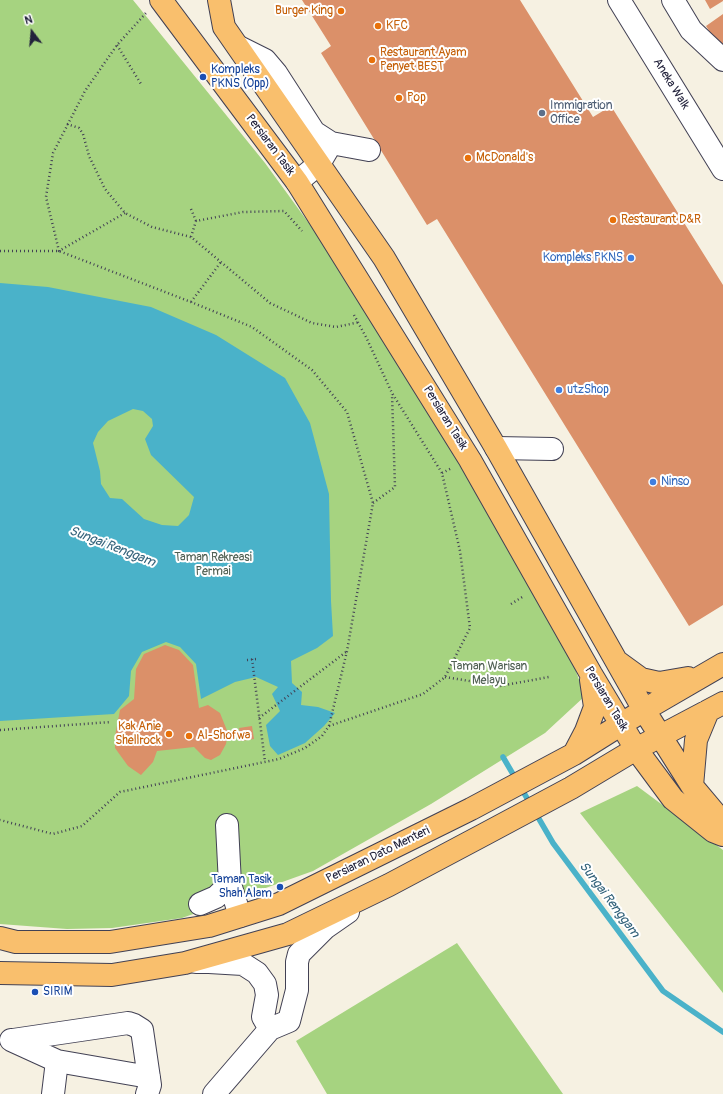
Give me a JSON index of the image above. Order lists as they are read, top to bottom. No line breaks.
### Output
{"streets":{"main road":["Persiaran Tasik","Persiaran Dato Menteri"],"street":["Aneka Walk"]},"crossings":[["Persiaran Tasik","Persiaran Dato Menteri"]],"water":["Sungai Renggam"],"parks":["Taman Rekreasi Permai","Taman Warisan Melayu"],"places":["Burger King","KFC","Restaurant Ayam Penyet BEST","Kompleks PKNS (Opp)","Pop","Immigration Office","McDonald's","Restaurant D&R","Kompleks PKNS","utzShop","Ninso","Kak Anie Shellrock","Al-Shofwa","Taman Tasik Shah Alam","SIRIM"],"north":"top"}
